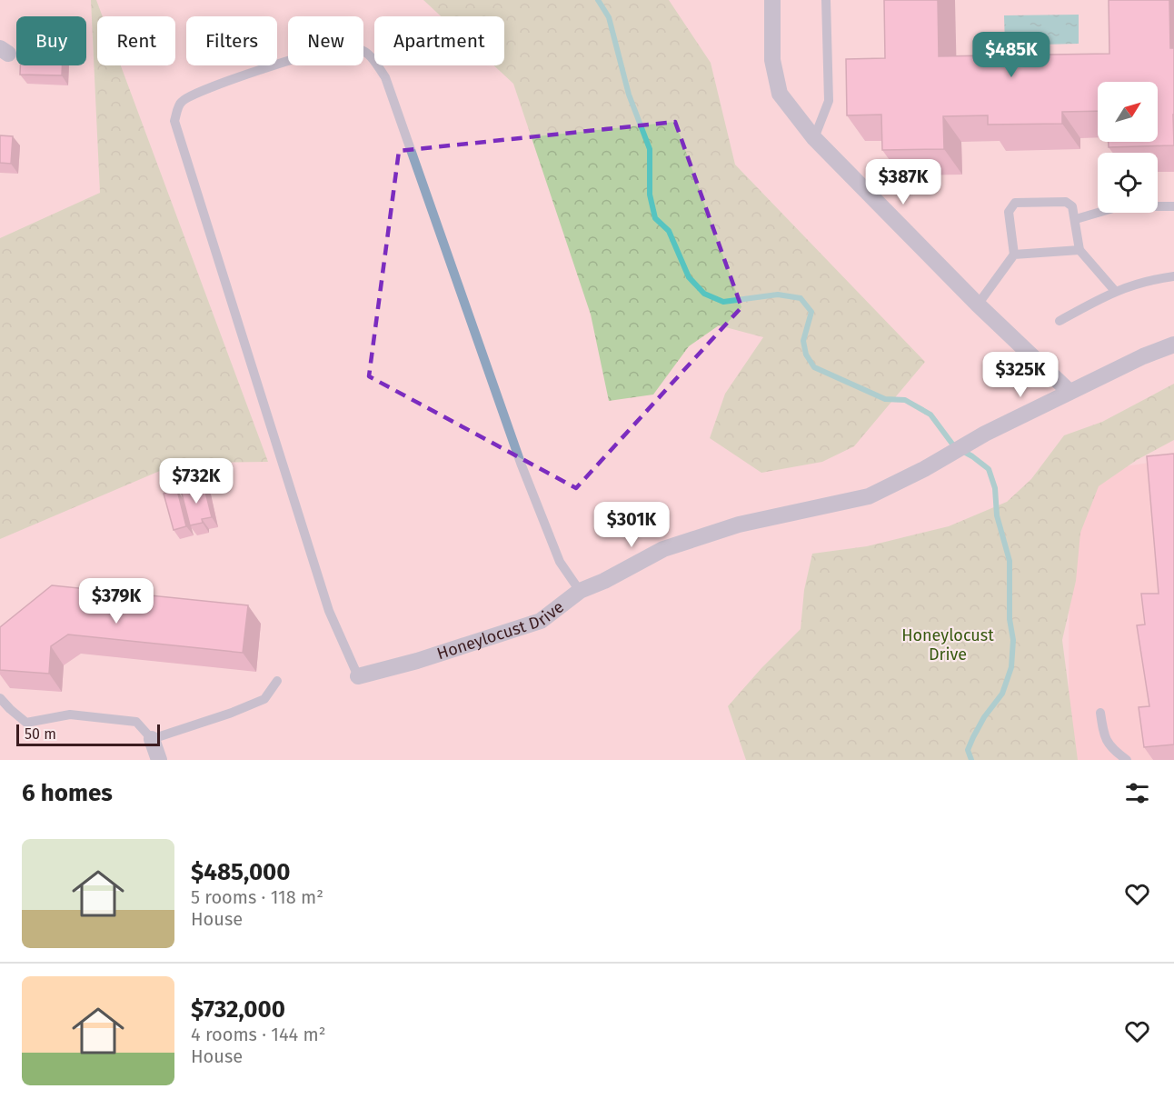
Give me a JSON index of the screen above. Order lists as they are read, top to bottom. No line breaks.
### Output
{"streets":{"street":["Honeylocust Drive"]},"parks":["Honeylocust Drive"],"scale_bar":"50 m","north":"top right","page":{"chip":["Buy","Rent","Filters","New","Apartment"],"price":["$485K","$387K","$325K","$732K","$301K","$379K"],"scale":"50 m","heading":"6 homes","list":[{"name":"$485,000","note":"5 rooms · 118 m² · House"},{"name":"$732,000","note":"4 rooms · 144 m² · House"}]}}
